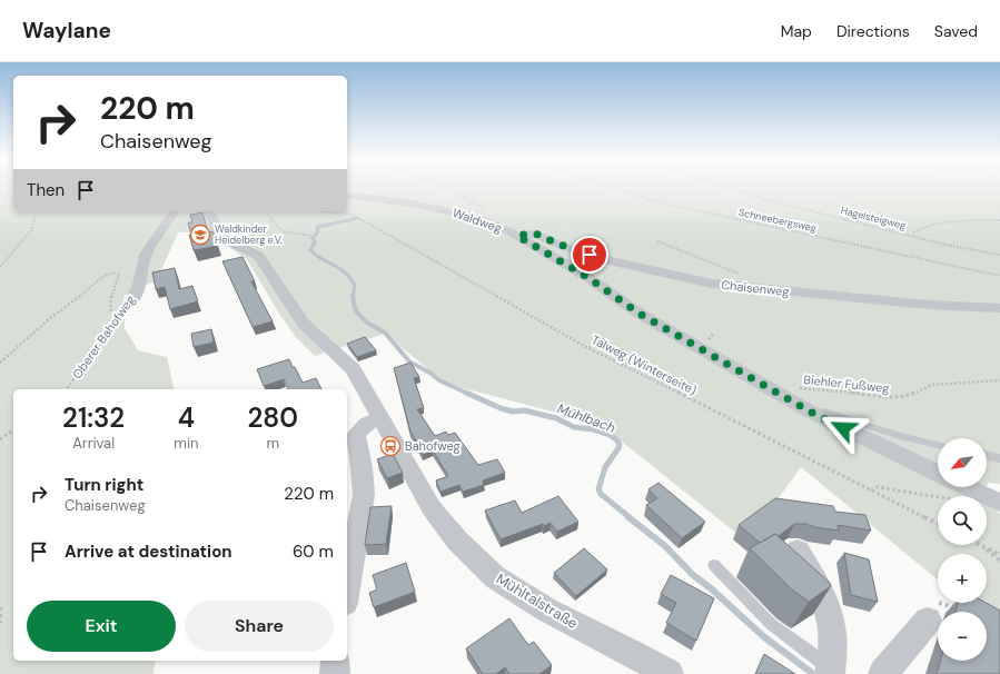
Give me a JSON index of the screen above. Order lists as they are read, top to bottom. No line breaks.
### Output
{"streets":{"street":["Waldweg","Chaisenweg","Oberer Bahofweg","Mühltalstraße"],"path":["Hagelsteigweg","Schneebergsweg","Talweg (Winterseite)","Biehler Fußweg"]},"crossings":[["Waldweg","Chaisenweg"]],"water":["Mühlbach"],"places":{"school or university":["Waldkinder Heidelberg e.V."],"bus stop":["Bahofweg"]},"north":"bottom left","page":{"header":"Waylane","nav":["Map","Directions","Saved"],"turn":["220 m","Chaisenweg"],"then":"Then","eta":["21:32","Arrival","4","min","280","m"],"map_buttons":["+","−"],"list":[{"name":"Turn right","note":"Chaisenweg","value":"220 m"},{"name":"Arrive at destination","value":"60 m"}],"buttons":["Exit","Share"]}}
